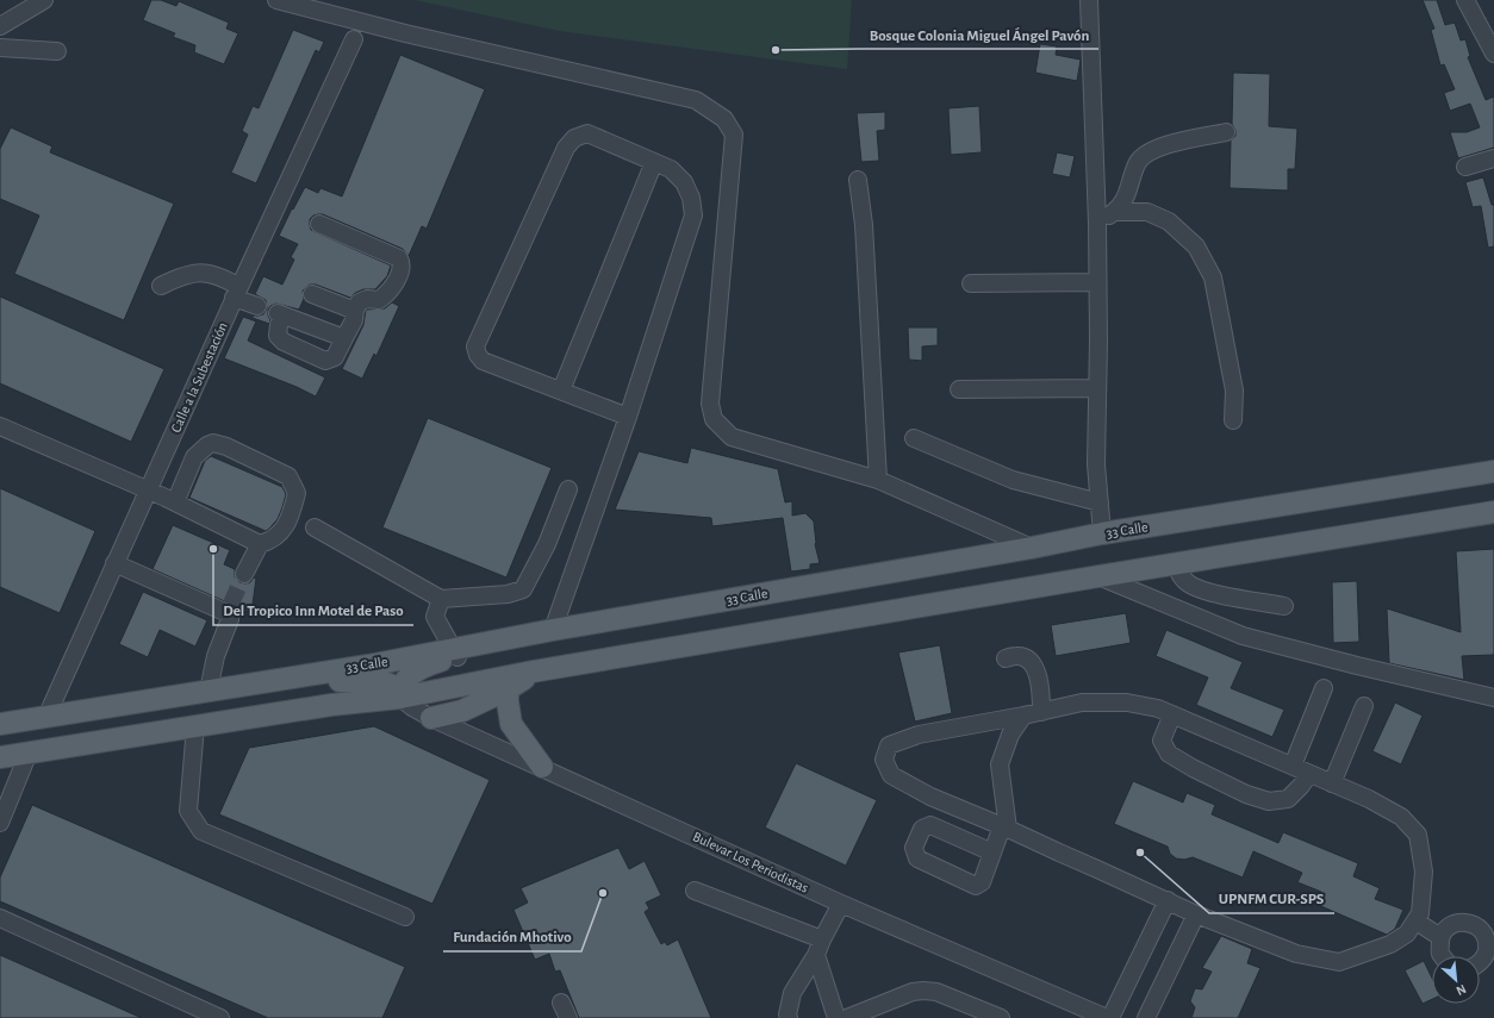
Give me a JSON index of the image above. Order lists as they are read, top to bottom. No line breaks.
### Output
{"streets":{"main road":["33 Calle"],"street":["Calle a la Subestación","Bulevar Los Periodistas"]},"crossings":[["Calle a la Subestación","33 Calle"]],"places":["Bosque Colonia Miguel Ángel Pavón","Del Tropico Inn Motel de Paso","UPNFM CUR-SPS","Fundación Mhotivo"],"north":"bottom right"}
